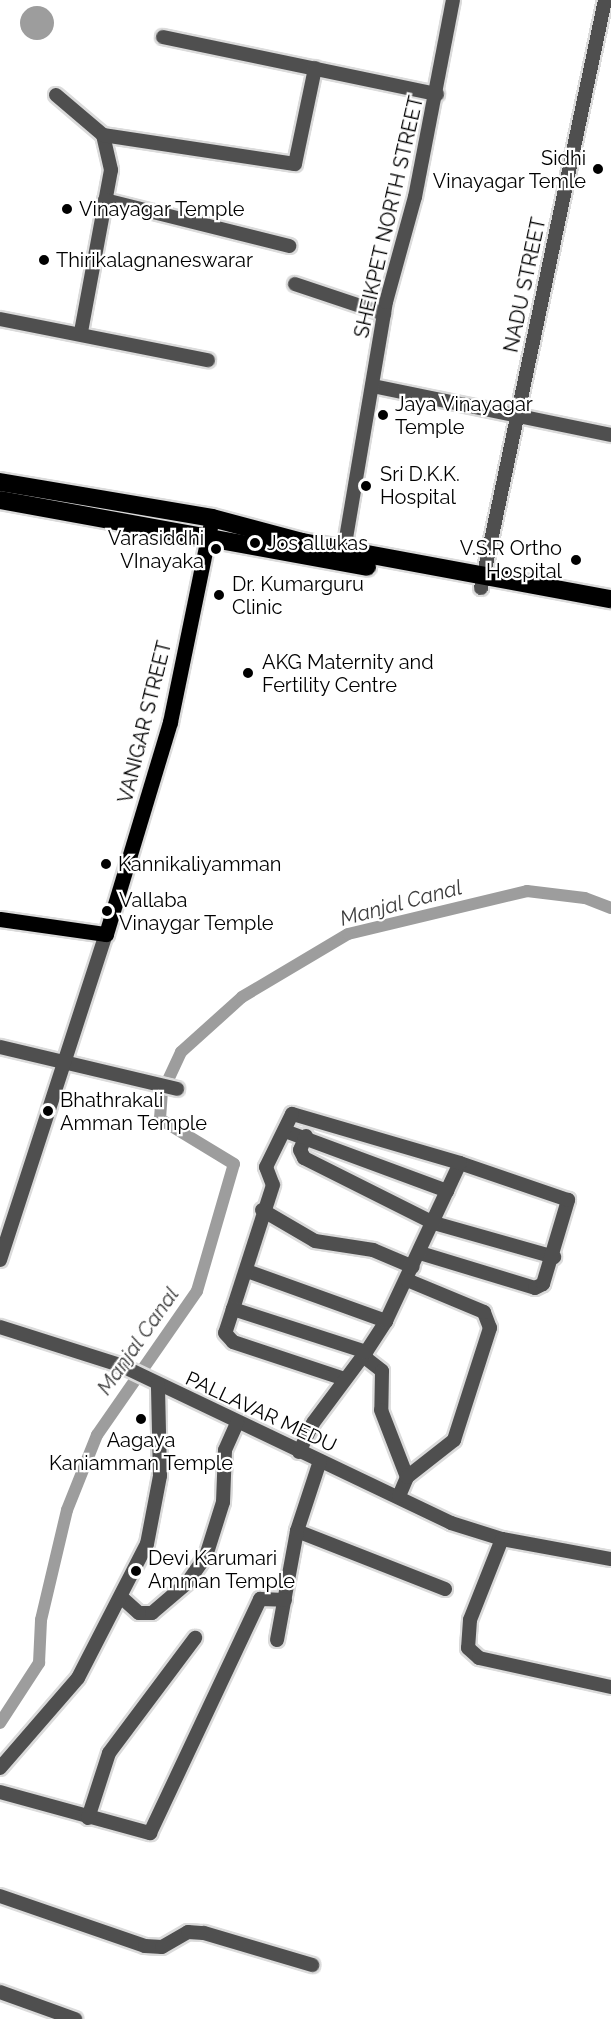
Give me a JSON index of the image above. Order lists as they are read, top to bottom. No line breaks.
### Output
{"streets":{"main road":["VANIGAR STREET"],"street":["SHEIKPET NORTH STREET","NADU STREET","PALLAVAR MEDU"]},"water":["Manjal Canal"],"places":["Sidhi Vinayagar Temle","Vinayagar Temple","Thirikalagnaneswarar","Jaya Vinayagar Temple","Sri D.K.K. Hospital","Jos allukas","Varasiddhi VInayaka","V.S.R Ortho Hospital","Dr. Kumarguru Clinic","AKG Maternity and Fertility Centre","Kannikaliyamman","Vallaba Vinaygar Temple","Bhathrakali Amman Temple","Aagaya Kaniamman Temple","Devi Karumari Amman Temple"]}
